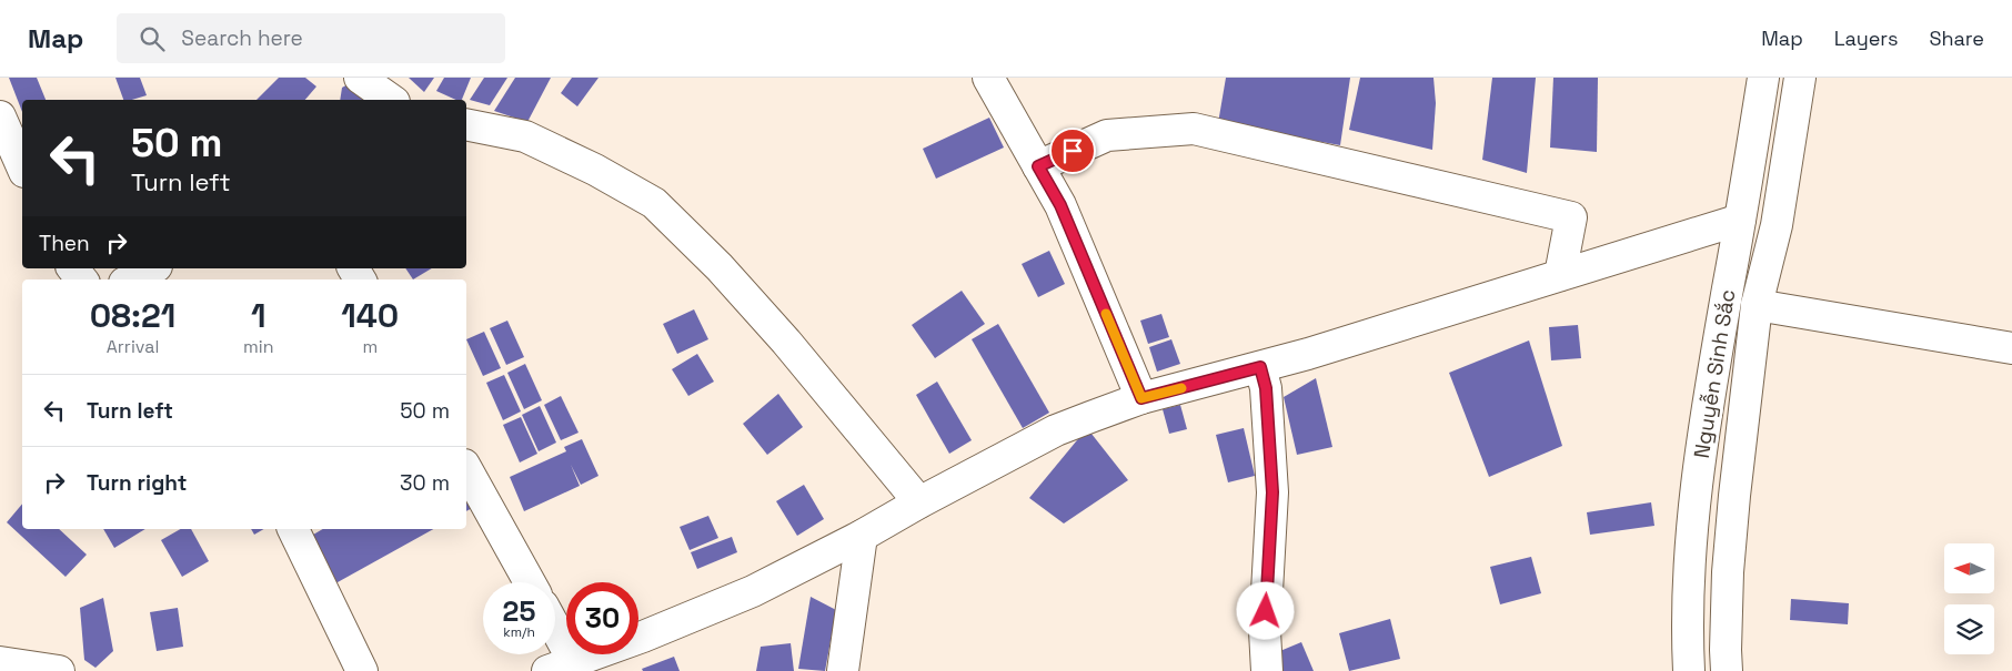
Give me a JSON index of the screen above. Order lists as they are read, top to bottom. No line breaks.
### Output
{"streets":{"main road":["Nguyễn Sinh Sắc"]},"north":"left","page":{"header":"Map","search":"Search here","nav":["Map","Layers","Share"],"turn":["50 m","Turn left"],"then":"Then","eta":["08:21","Arrival","1","min","140","m"],"list":[{"name":"Turn left","value":"50 m"},{"name":"Turn right","value":"30 m"}],"speed":"25 km/h","limit":"30"}}
